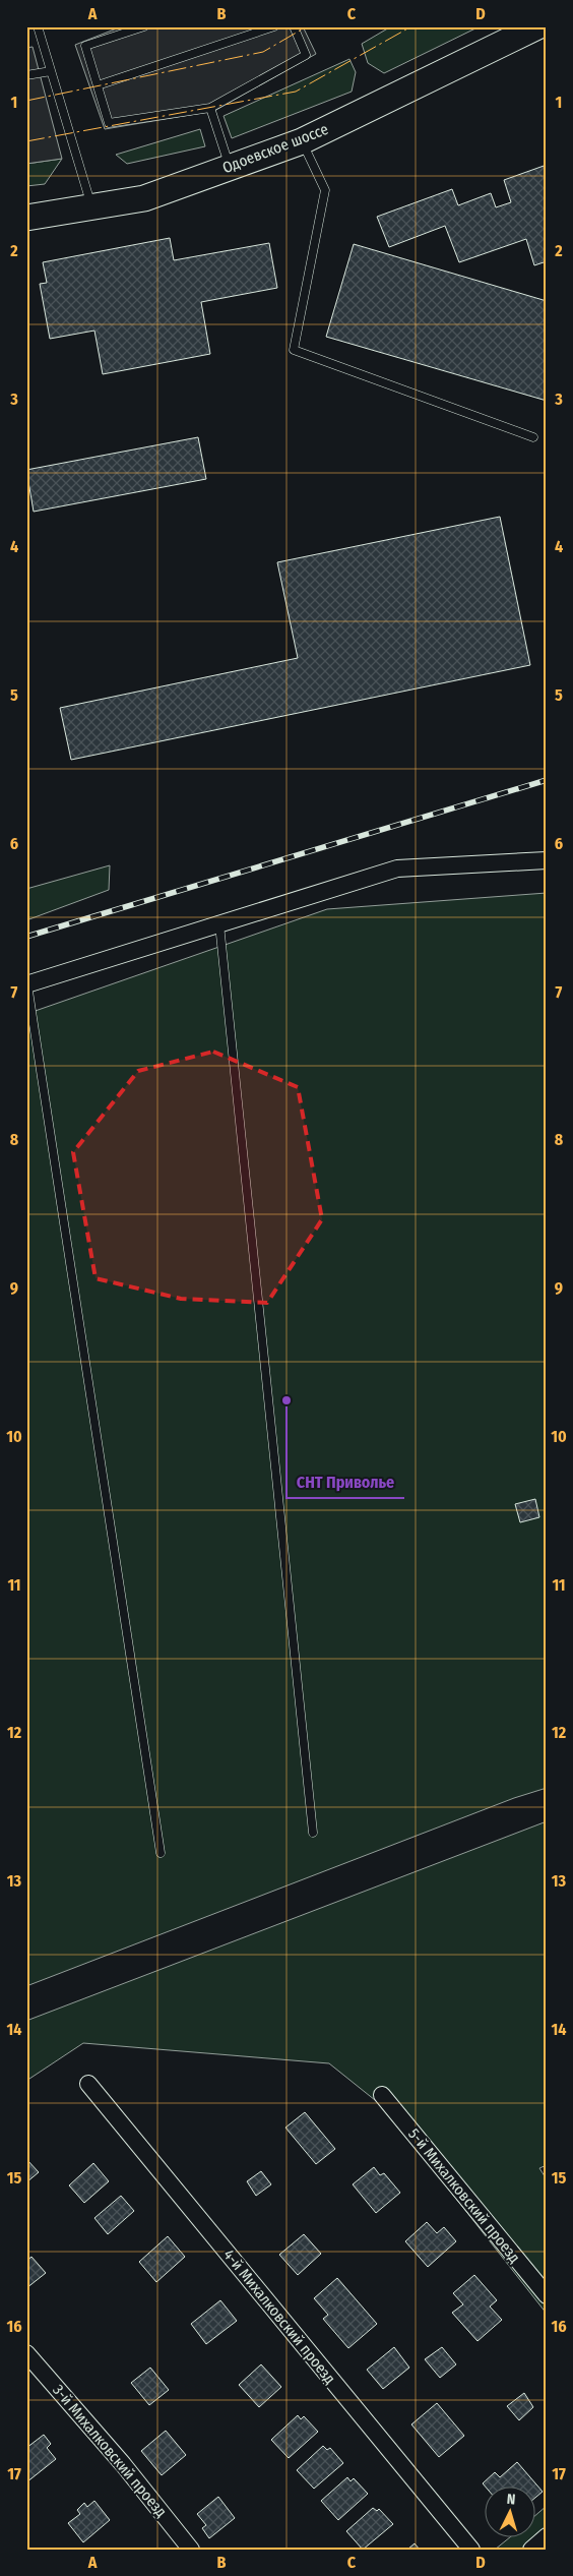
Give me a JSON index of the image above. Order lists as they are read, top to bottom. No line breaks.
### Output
{"streets":{"main road":["Одоевское шоссе"],"street":["5-й Михалковский проезд","4-й Михалковский проезд","3-й Михалковский проезд"]},"places":["СНТ Приволье"],"north":"top","grid":{"columns":["A","B","C","D"],"rows":["1","2","3","4","5","6","7","8","9","10","11","12","13","14","15","16","17"]}}
